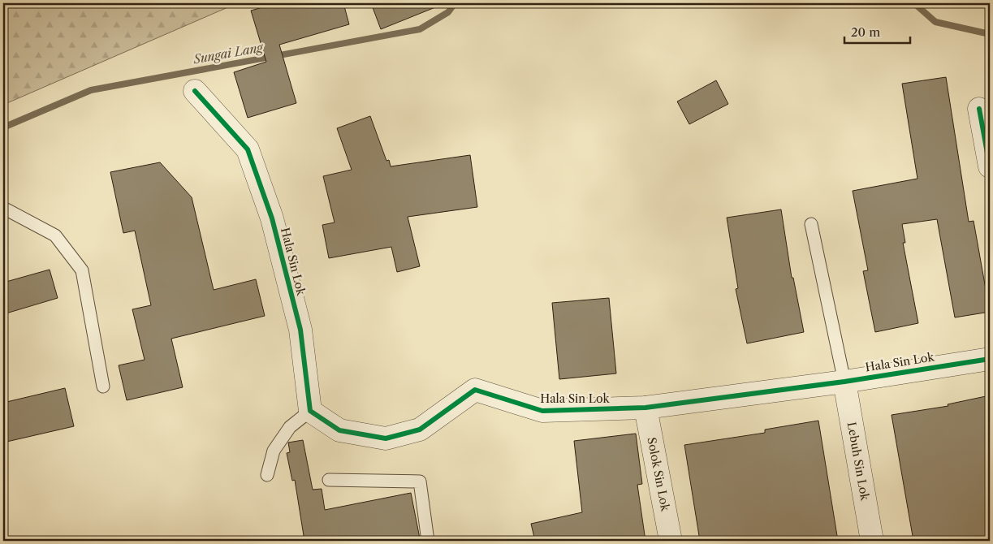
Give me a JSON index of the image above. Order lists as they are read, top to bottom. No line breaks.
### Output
{"streets":{"street":["Hala Sin Lok","Lebuh Sin Lok","Solok Sin Lok"]},"crossings":[["Hala Sin Lok","Lebuh Sin Lok"],["Hala Sin Lok","Solok Sin Lok"]],"water":["Sungai Lang"],"scale_bar":"20 m"}
